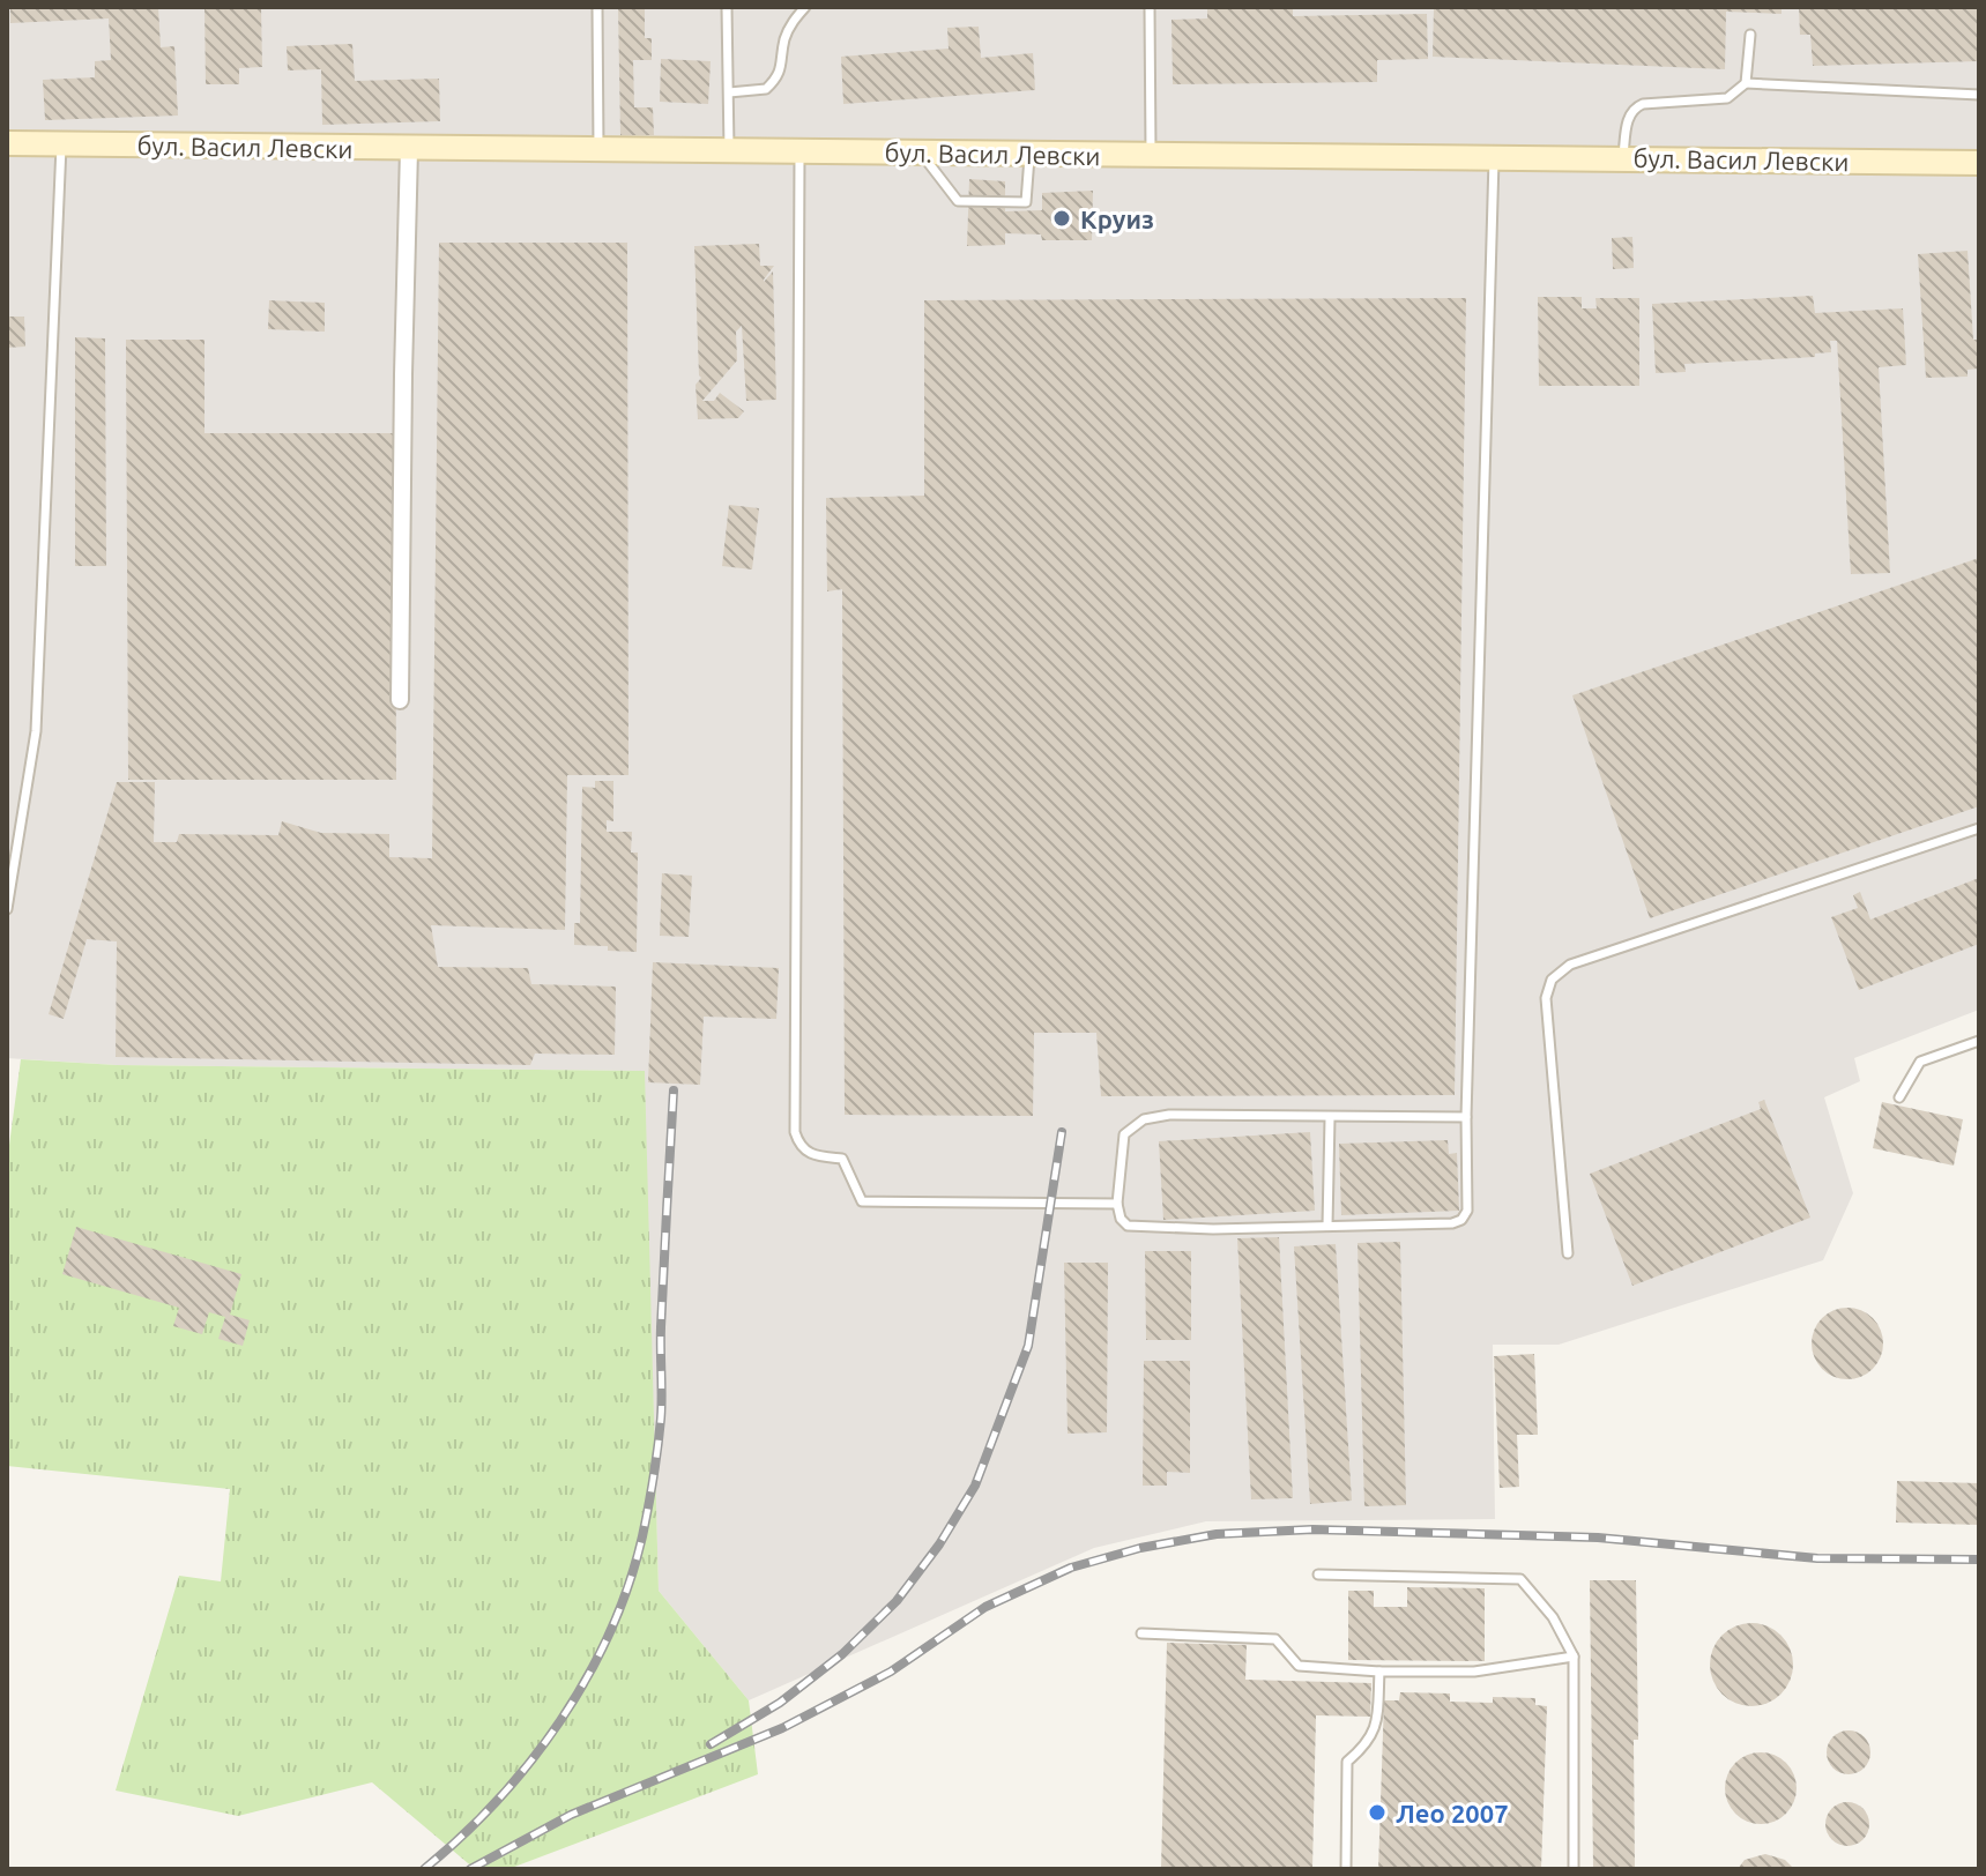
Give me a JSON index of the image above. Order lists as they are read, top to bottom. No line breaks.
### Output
{"streets":{"street":["бул. Васил Левски"]},"places":["Круиз","Лео 2007"]}
